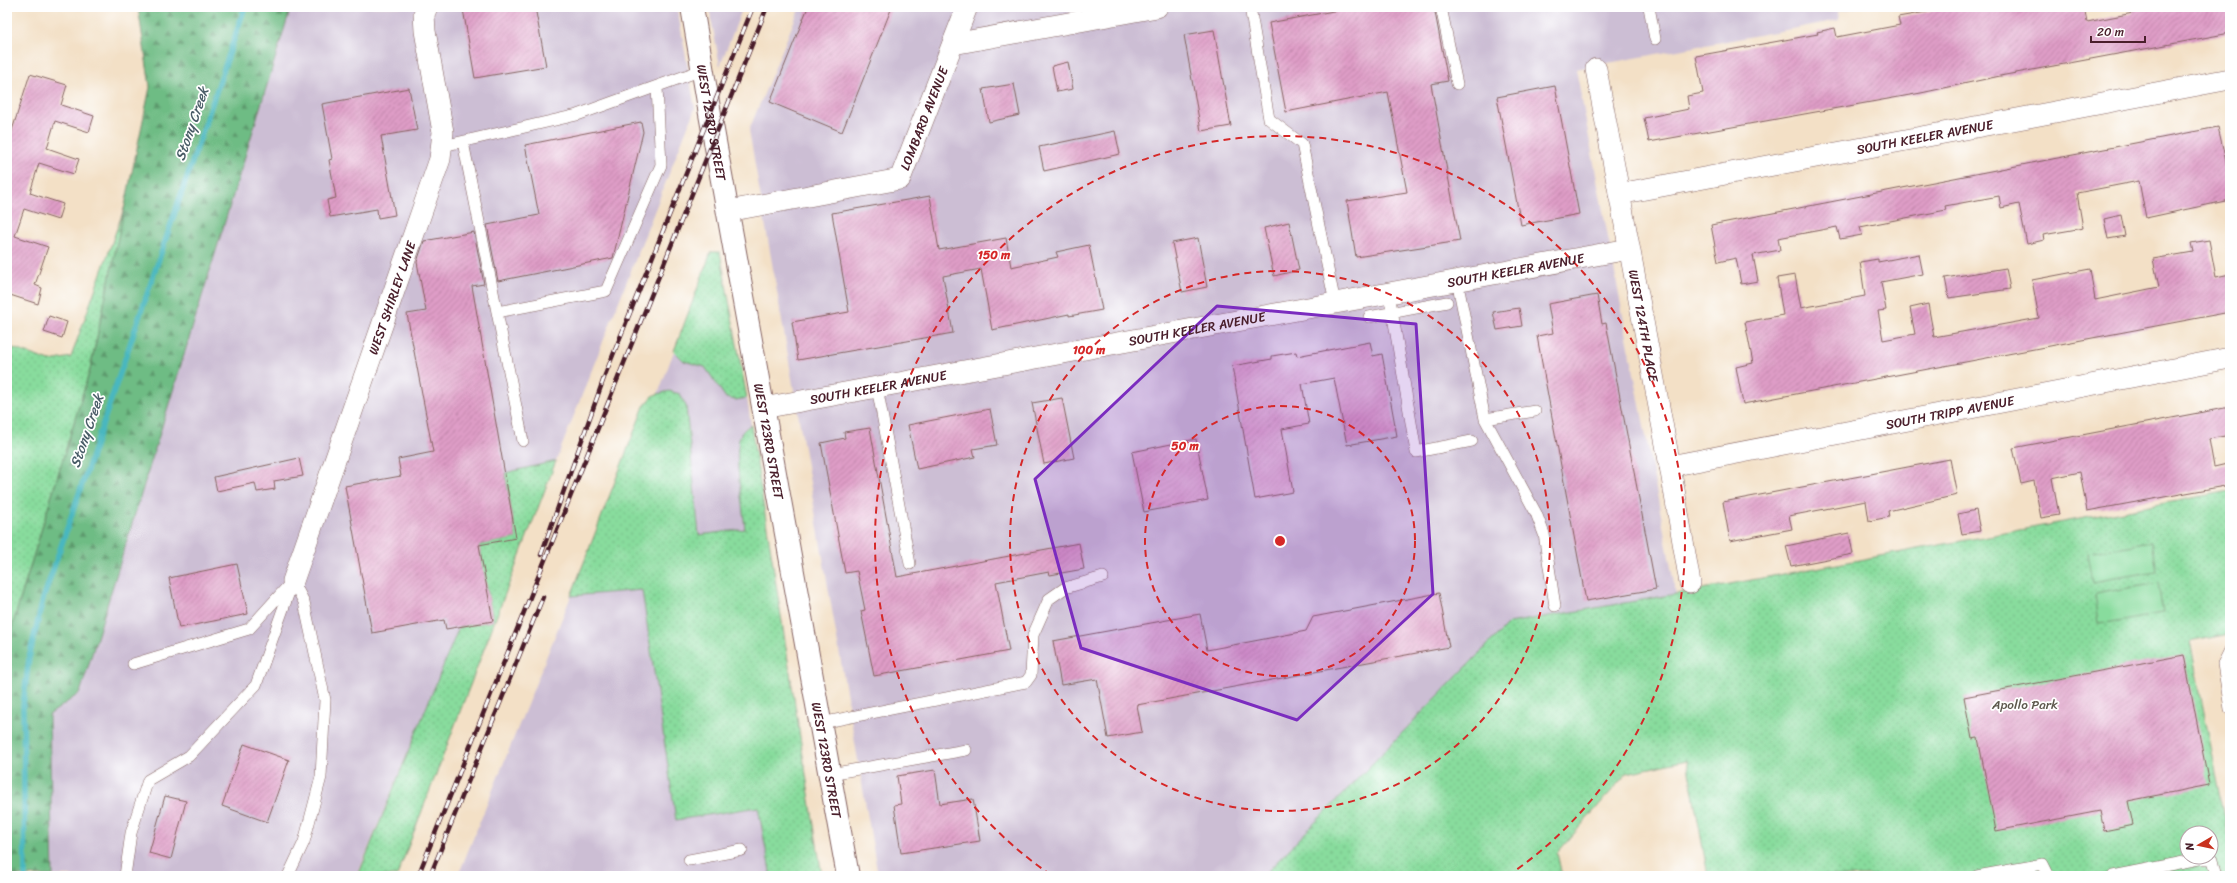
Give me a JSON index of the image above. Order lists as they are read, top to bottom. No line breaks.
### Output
{"streets":{"street":["LOMBARD AVENUE","WEST 123RD STREET","SOUTH KEELER AVENUE","WEST SHIRLEY LANE","WEST 124TH PLACE","SOUTH TRIPP AVENUE"]},"crossings":[["LOMBARD AVENUE","WEST 123RD STREET"],["WEST 123RD STREET","SOUTH KEELER AVENUE"],["SOUTH KEELER AVENUE","WEST 124TH PLACE"],["WEST 124TH PLACE","SOUTH TRIPP AVENUE"]],"water":["Stony Creek"],"parks":["Apollo Park"],"scale_bar":"20 m","north":"left","rings":["150 m","100 m","50 m"]}
